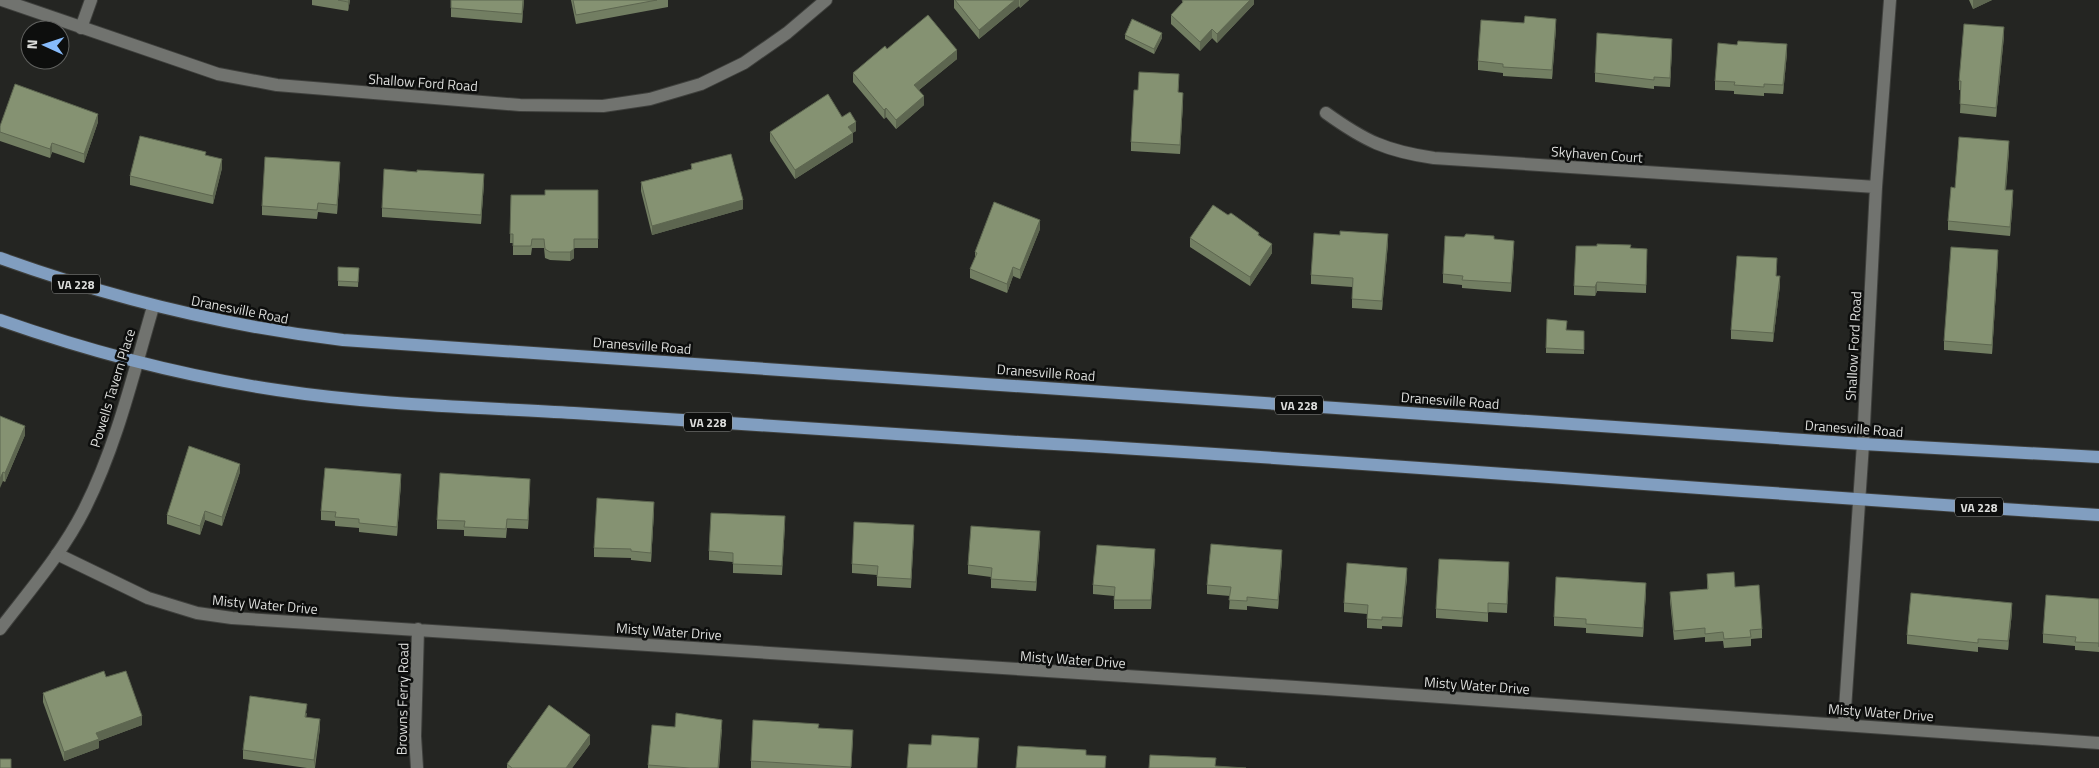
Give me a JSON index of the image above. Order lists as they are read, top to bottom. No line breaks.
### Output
{"streets":{"main road":["VA 228","Dranesville Road"],"street":["Shallow Ford Road","Skyhaven Court","Powells Tavern Place","Misty Water Drive","Browns Ferry Road"]},"crossings":[["Shallow Ford Road","Skyhaven Court"],["Shallow Ford Road","VA 228"],["Shallow Ford Road","Dranesville Road"],["Shallow Ford Road","Misty Water Drive"],["VA 228","Powells Tavern Place"],["Dranesville Road","Powells Tavern Place"],["Powells Tavern Place","Misty Water Drive"],["Misty Water Drive","Browns Ferry Road"]],"north":"left"}
